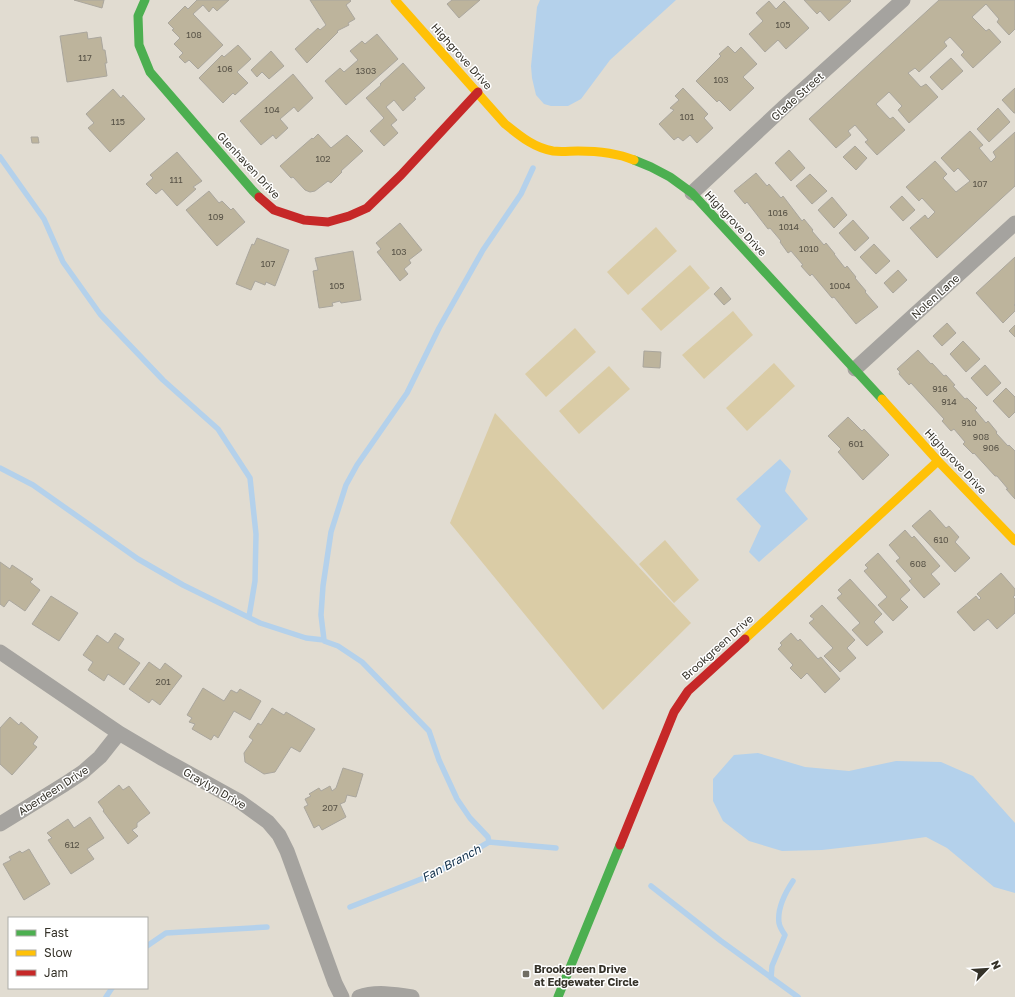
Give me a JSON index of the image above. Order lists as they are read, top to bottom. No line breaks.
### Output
{"streets":{"street":["Highgrove Drive","Glade Street","Glenhaven Drive","Nolen Lane","Brookgreen Drive","Graylyn Drive","Aberdeen Drive"]},"crossings":[["Highgrove Drive","Glade Street"],["Highgrove Drive","Glenhaven Drive"],["Highgrove Drive","Nolen Lane"],["Highgrove Drive","Brookgreen Drive"],["Graylyn Drive","Aberdeen Drive"]],"water":["Fan Branch"],"places":{"transit":["Brookgreen Drive at Edgewater Circle"]},"house_numbers":["105","108","117","106","1303","103","104","101","115","102","111","107","1016","109","1014","1010","103","107","105","1004","916","914","910","908","601","906","610","608","201","207","612"],"legend":["Fast","Slow","Jam"],"north":"top right"}
